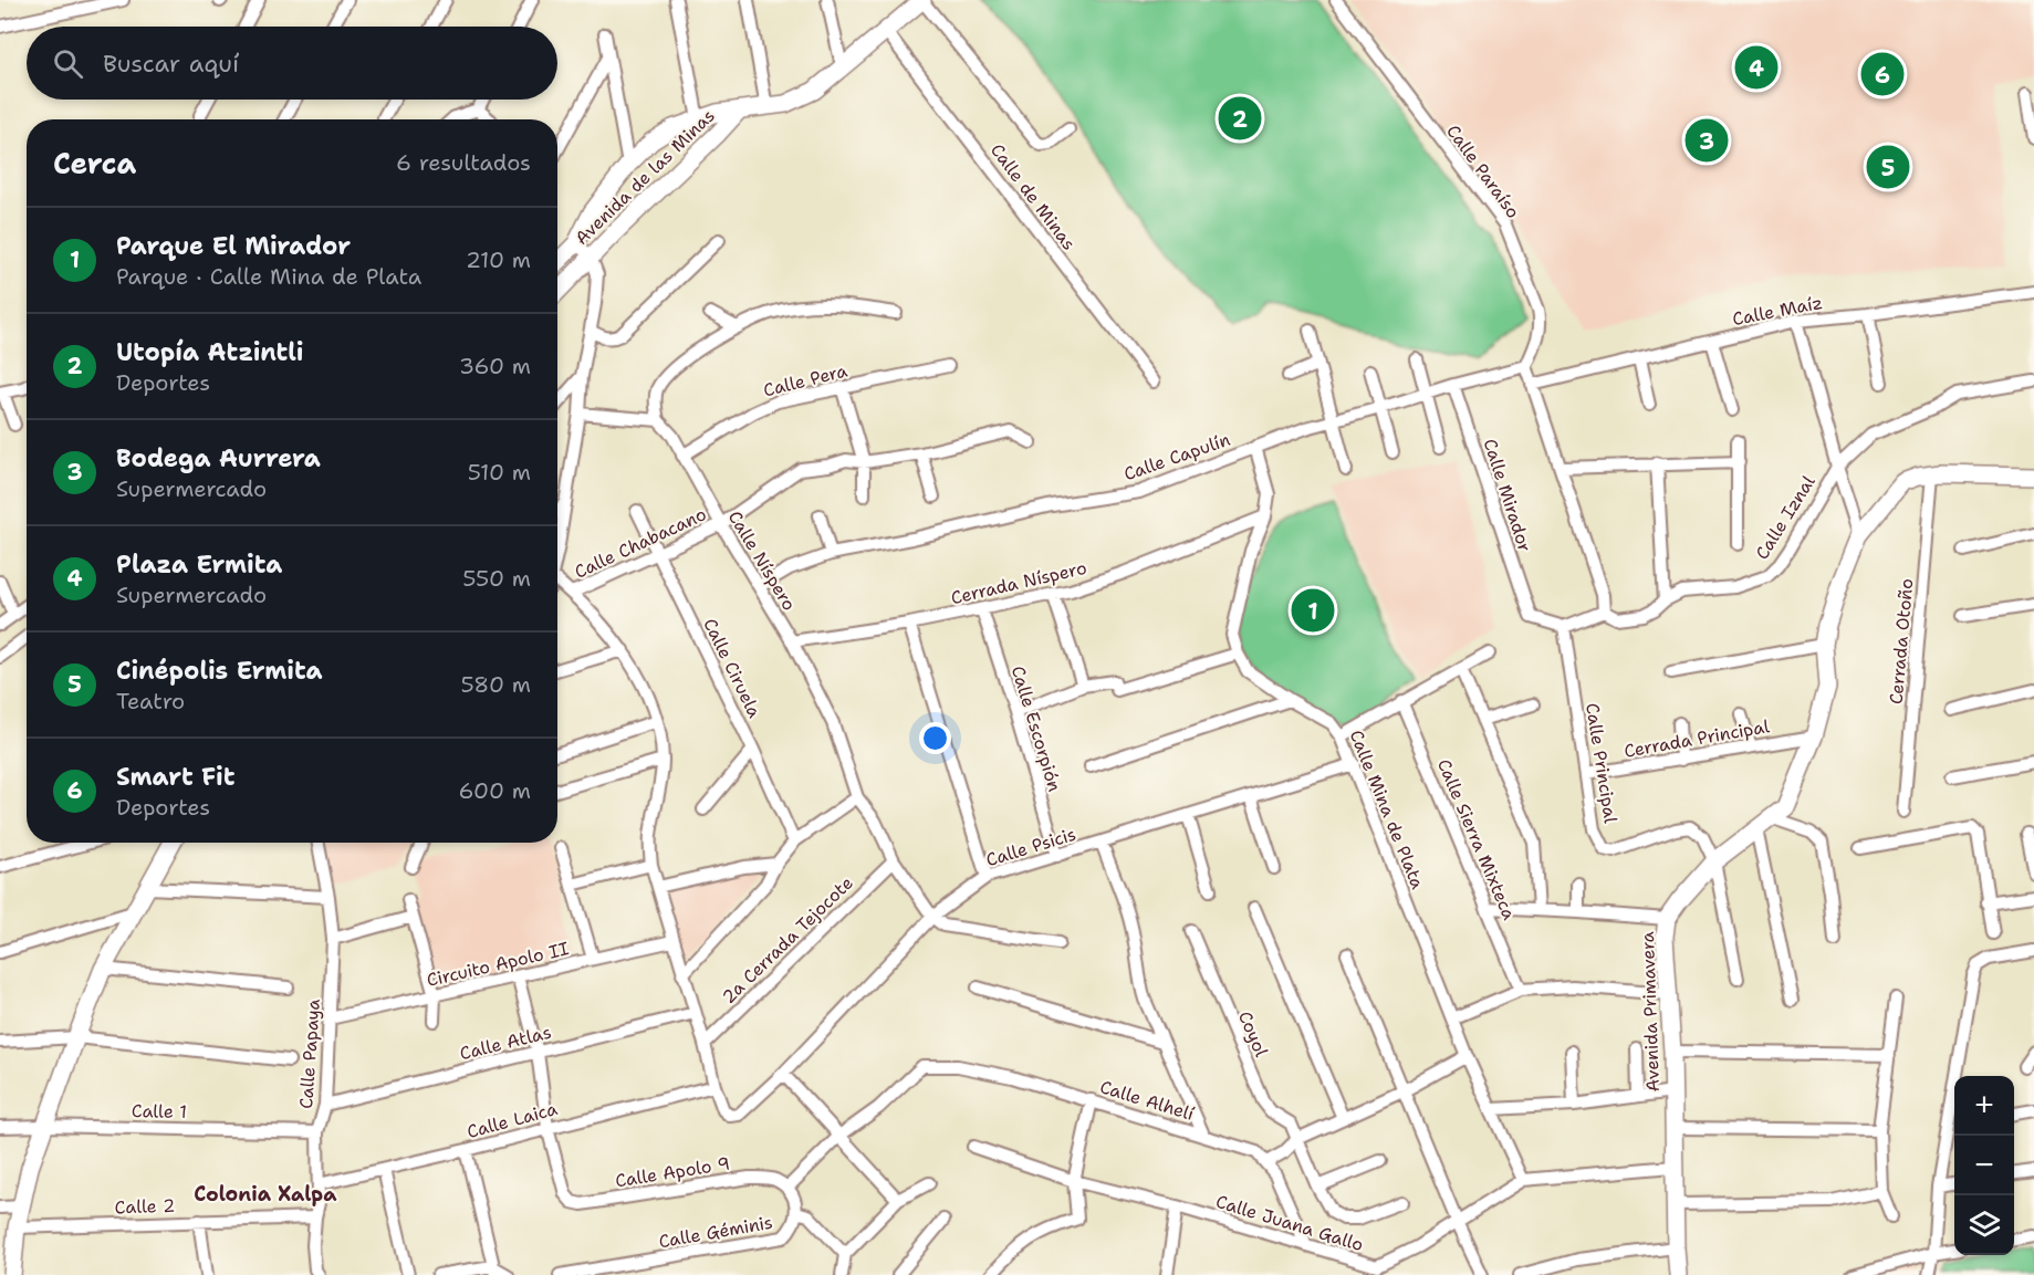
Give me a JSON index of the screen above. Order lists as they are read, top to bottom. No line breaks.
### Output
{"streets":{"street":["Calle Paraíso","Avenida de las Minas","Calle de Minas","Calle Maíz","Calle Pera","Calle Capulín","Calle Mirador","Calle Iznal","Calle Chabacano","Calle Níspero","Cerrada Níspero","Cerrada Otoño","Calle Ciruela","Calle Escorpión","Cerrada Principal","Calle Principal","Calle Mina de Plata","Calle Sierra Mixteca","Calle Psicis","2a Cerrada Tejocote","Circuito Apolo II","Avenida Primavera","Coyol","Calle Atlas","Calle Papaya","Calle Alhelí","Calle 1","Calle Laica","Calle Apolo 9","Calle 2","Calle Juana Gallo","Calle Géminis"]},"crossings":[["Calle Paraíso","Calle Capulín"],["Avenida de las Minas","Calle de Minas"],["Calle Pera","Calle Níspero"],["Calle Capulín","Calle Mirador"],["Calle Capulín","Calle Níspero"],["Calle Mirador","Calle Iznal"],["Calle Mirador","Calle Principal"],["Calle Iznal","Calle Principal"],["Calle Chabacano","Calle Níspero"],["Calle Chabacano","Calle Ciruela"],["Calle Níspero","Cerrada Níspero"],["Calle Níspero","Calle Psicis"],["Calle Níspero","2a Cerrada Tejocote"],["Cerrada Níspero","Calle Escorpión"],["Cerrada Otoño","Avenida Primavera"],["Calle Escorpión","Calle Psicis"],["Cerrada Principal","Calle Principal"],["Cerrada Principal","Avenida Primavera"],["Calle Principal","Avenida Primavera"],["Calle Mina de Plata","Calle Psicis"],["Calle Mina de Plata","Calle Juana Gallo"],["Calle Psicis","Calle Laica"],["Circuito Apolo II","Calle Papaya"],["Avenida Primavera","Calle Juana Gallo"],["Calle Atlas","Calle Papaya"],["Calle Papaya","Calle 1"],["Calle Papaya","Calle Laica"],["Calle Papaya","Calle 2"],["Calle Laica","Calle Apolo 9"],["Calle Apolo 9","Calle Géminis"]],"districts":["Colonia Xalpa"],"page":{"search":"Buscar aquí","pins":["4","6","2","3","5","1"],"heading":["Cerca","6 resultados"],"list":[{"mark":"1","name":"Parque El Mirador","note":"Parque · Calle Mina de Plata","value":"210 m"},{"mark":"2","name":"Utopía Atzintli","note":"Deportes","value":"360 m"},{"mark":"3","name":"Bodega Aurrera","note":"Supermercado","value":"510 m"},{"mark":"4","name":"Plaza Ermita","note":"Supermercado","value":"550 m"},{"mark":"5","name":"Cinépolis Ermita","note":"Teatro","value":"580 m"},{"mark":"6","name":"Smart Fit","note":"Deportes","value":"600 m"}],"map_buttons":["+","−"]}}
